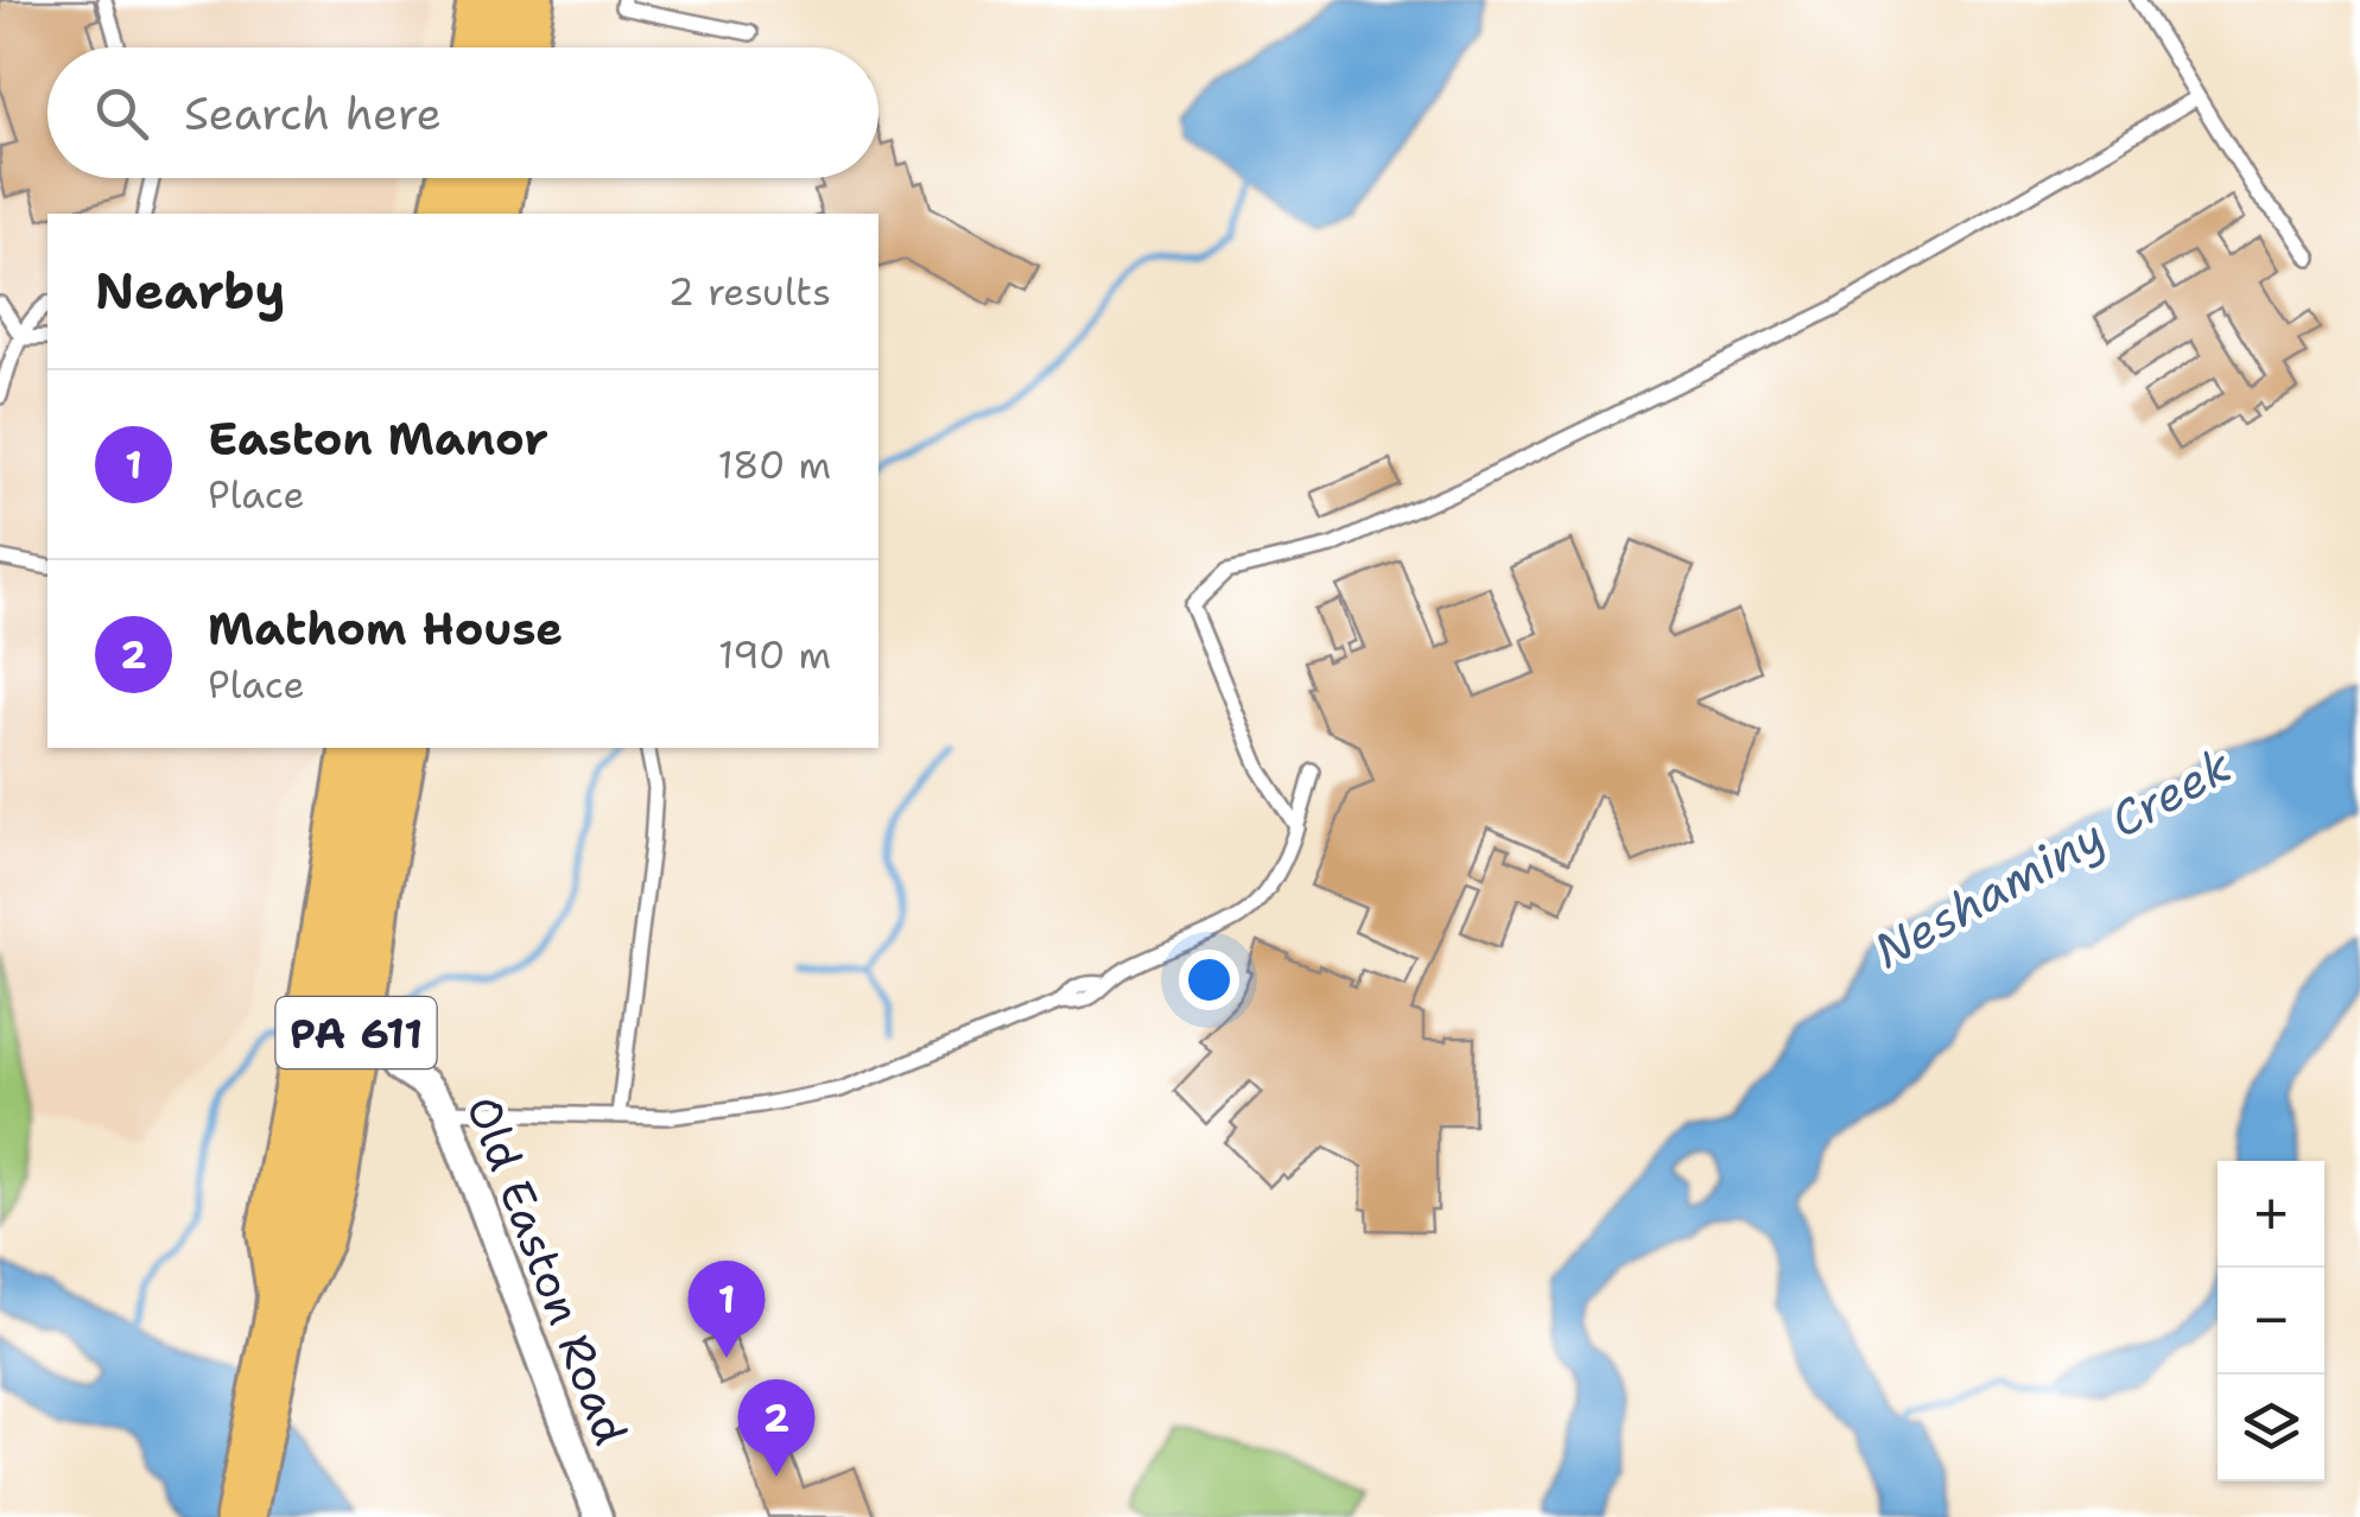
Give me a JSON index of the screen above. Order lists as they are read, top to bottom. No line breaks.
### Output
{"streets":{"highway":["PA 611"],"street":["Old Easton Road"]},"crossings":[["PA 611","Old Easton Road"]],"water":["Neshaminy Creek"],"page":{"search":"Search here","heading":["Nearby","2 results"],"list":[{"mark":"1","name":"Easton Manor","note":"Place","value":"180 m"},{"mark":"2","name":"Mathom House","note":"Place","value":"190 m"}],"map_buttons":["+","−"],"pins":["1","2"]}}
